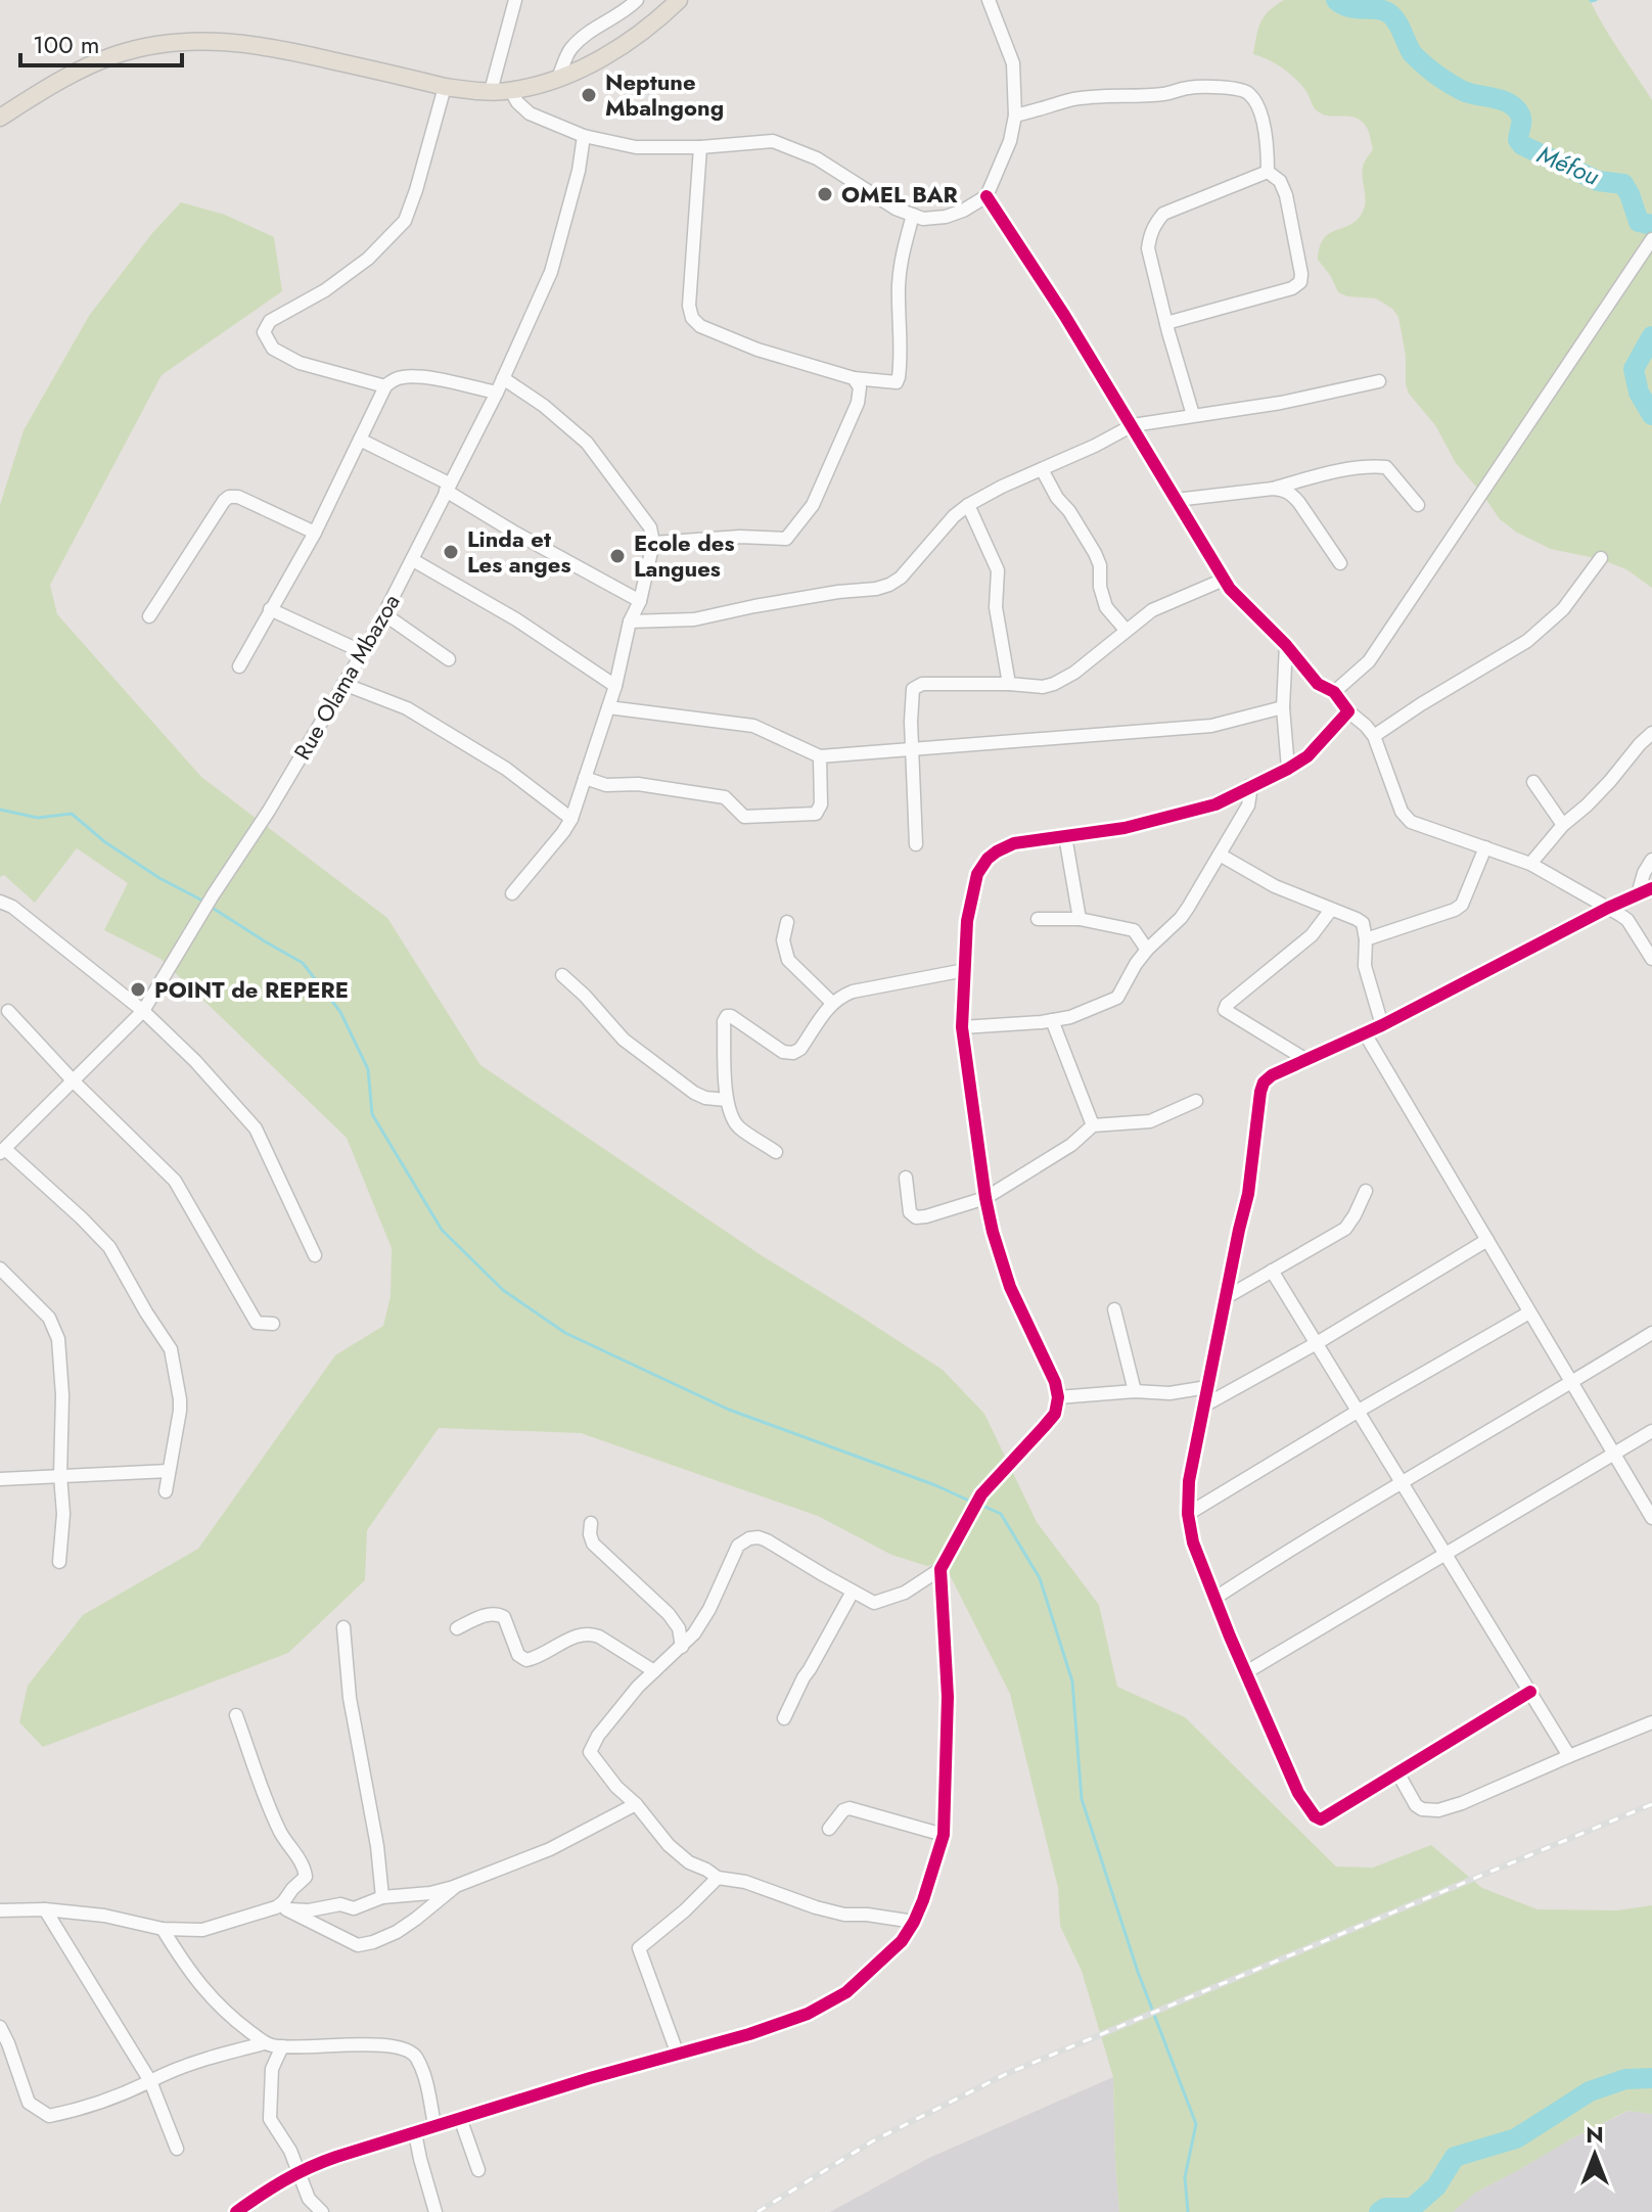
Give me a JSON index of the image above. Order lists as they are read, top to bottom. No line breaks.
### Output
{"streets":{"street":["Rue Olama Mbazoa"]},"water":["Méfou"],"places":["Neptune Mbalngong","OMEL BAR","Linda et Les anges","Ecole des Langues","POINT de REPERE"],"scale_bar":"100 m","north":"top"}
